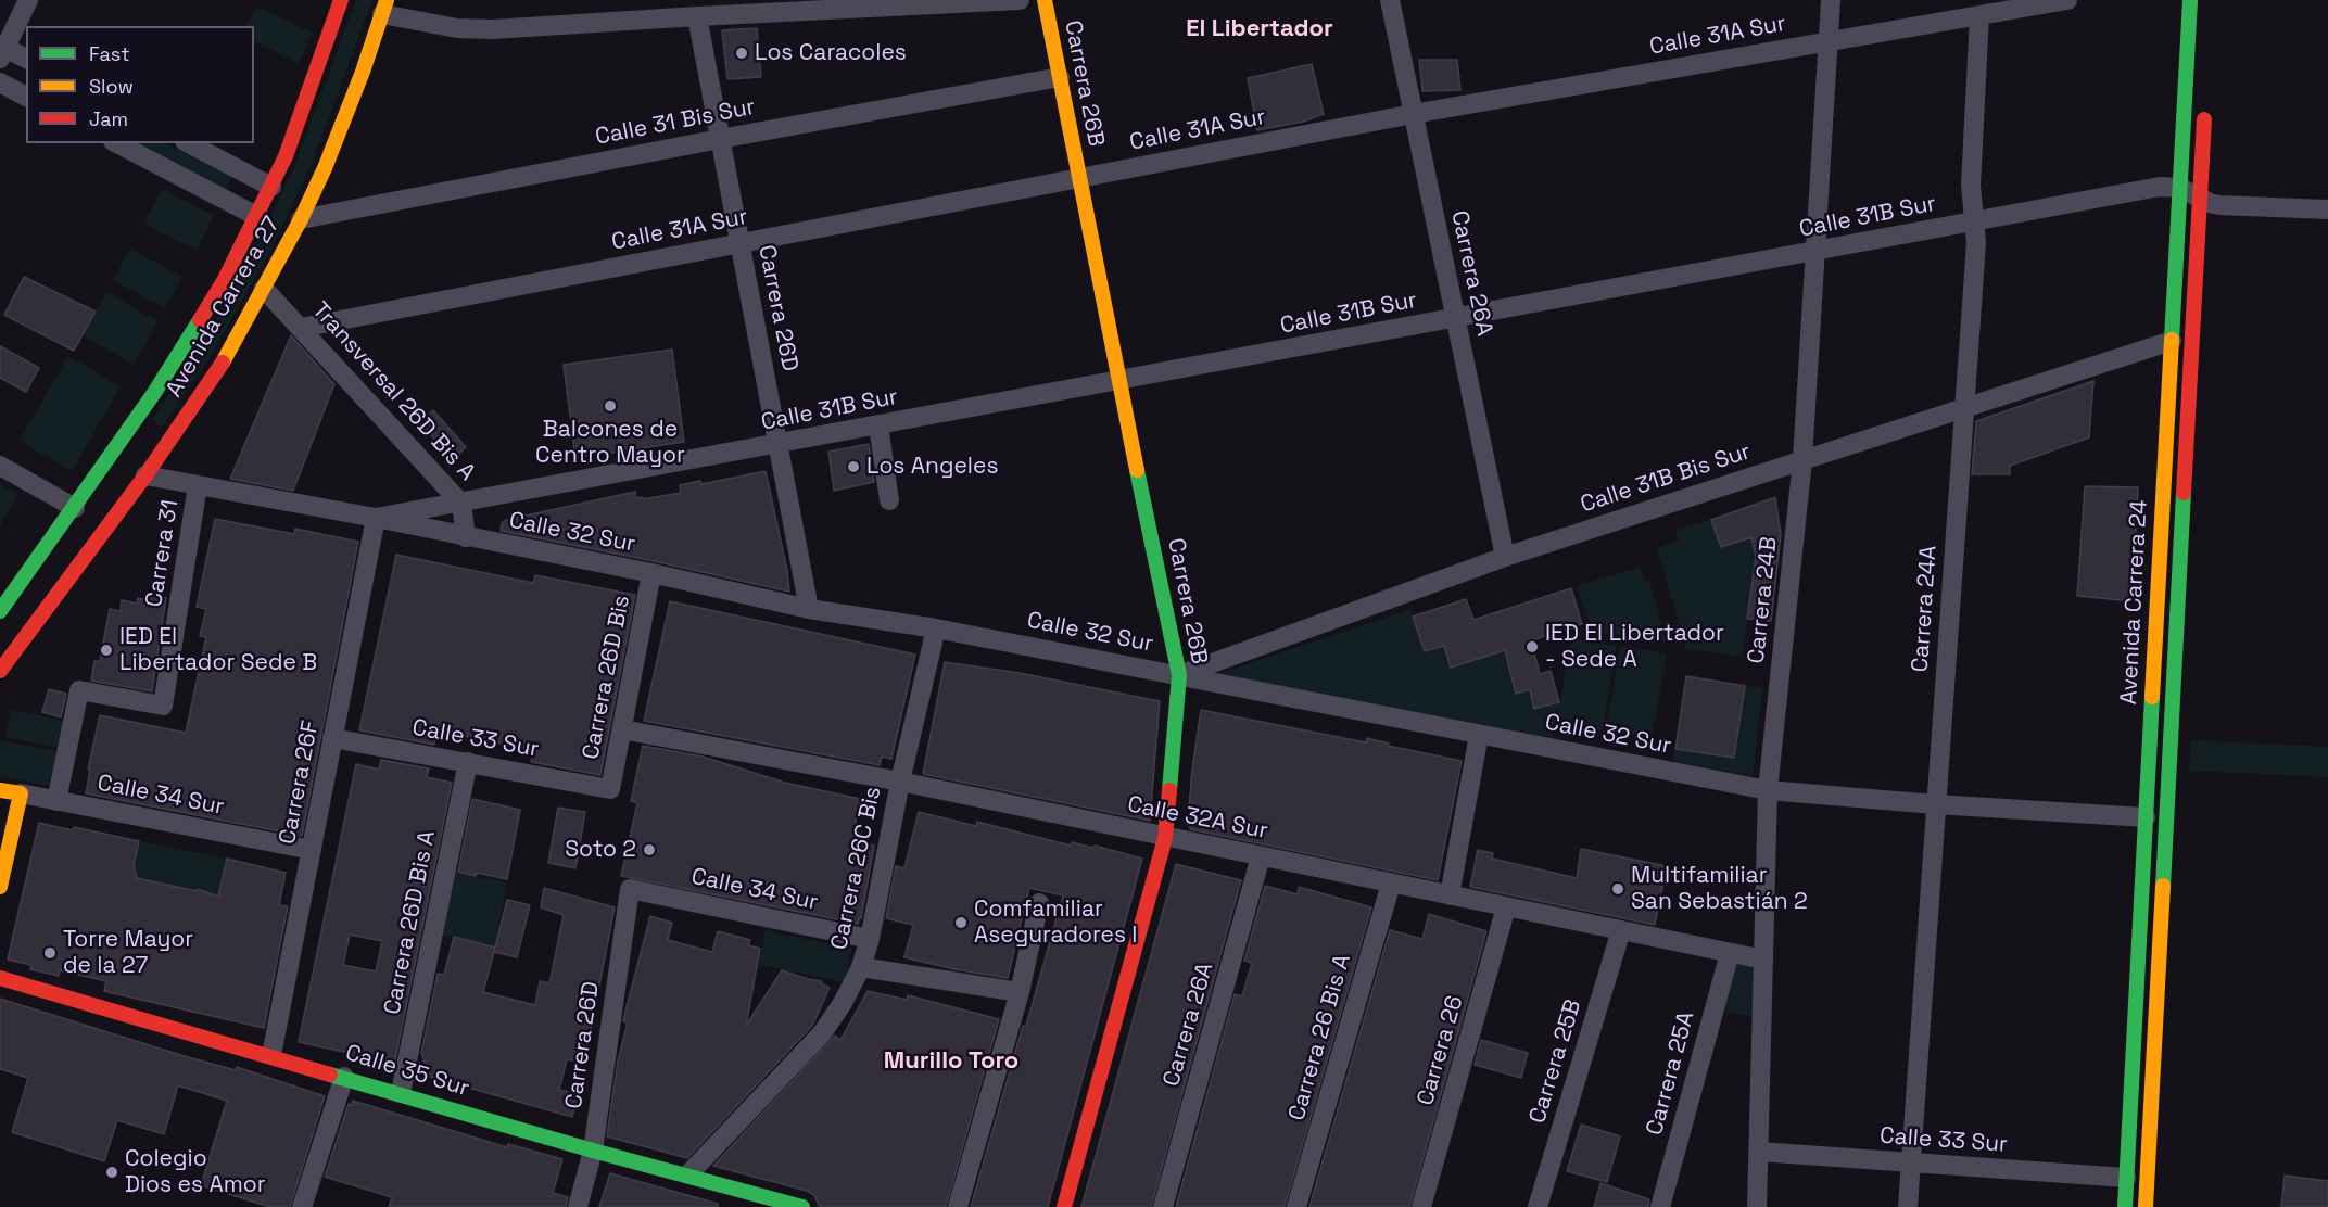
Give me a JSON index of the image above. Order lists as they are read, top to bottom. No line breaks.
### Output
{"streets":{"main road":["Carrera 26B","Avenida Carrera 27","Avenida Carrera 24","Calle 34 Sur","Calle 35 Sur"],"street":["Calle 31A Sur","Calle 31 Bis Sur","Calle 31B Sur","Carrera 26A","Carrera 26D","Transversal 26D Bis A","Calle 31B Bis Sur","Calle 32 Sur","Carrera 31","Carrera 24B","Carrera 24A","Carrera 26D Bis","Calle 33 Sur","Carrera 26F","Calle 32A Sur","Carrera 26C Bis","Carrera 26D Bis A","Carrera 26 Bis A","Carrera 26","Carrera 25B","Carrera 25A"]},"crossings":[["Calle 31A Sur","Carrera 26B"],["Calle 31A Sur","Carrera 26A"],["Calle 31A Sur","Carrera 26D"],["Calle 31A Sur","Transversal 26D Bis A"],["Calle 31A Sur","Carrera 24B"],["Calle 31A Sur","Carrera 24A"],["Carrera 26B","Calle 31 Bis Sur"],["Carrera 26B","Calle 31B Sur"],["Carrera 26B","Calle 31B Bis Sur"],["Carrera 26B","Calle 32 Sur"],["Carrera 26B","Calle 32A Sur"],["Calle 31 Bis Sur","Avenida Carrera 27"],["Calle 31 Bis Sur","Carrera 26D"],["Calle 31B Sur","Carrera 26A"],["Calle 31B Sur","Carrera 26D"],["Calle 31B Sur","Transversal 26D Bis A"],["Calle 31B Sur","Calle 32 Sur"],["Calle 31B Sur","Carrera 24B"],["Calle 31B Sur","Avenida Carrera 24"],["Calle 31B Sur","Carrera 24A"],["Calle 31B Sur","Carrera 26F"],["Carrera 26A","Calle 31B Bis Sur"],["Carrera 26A","Calle 32A Sur"],["Avenida Carrera 27","Transversal 26D Bis A"],["Avenida Carrera 27","Calle 32 Sur"],["Carrera 26D","Calle 32 Sur"],["Carrera 26D","Calle 34 Sur"],["Carrera 26D","Calle 35 Sur"],["Transversal 26D Bis A","Calle 32 Sur"],["Calle 31B Bis Sur","Calle 32 Sur"],["Calle 31B Bis Sur","Carrera 24B"],["Calle 31B Bis Sur","Avenida Carrera 24"],["Calle 31B Bis Sur","Carrera 24A"],["Calle 32 Sur","Carrera 31"],["Calle 32 Sur","Carrera 24B"],["Calle 32 Sur","Avenida Carrera 24"],["Calle 32 Sur","Carrera 24A"],["Calle 32 Sur","Carrera 26D Bis"],["Calle 32 Sur","Carrera 26F"],["Calle 32 Sur","Carrera 26C Bis"],["Carrera 31","Calle 34 Sur"],["Carrera 24B","Calle 33 Sur"],["Carrera 24B","Calle 32A Sur"],["Avenida Carrera 24","Calle 33 Sur"],["Carrera 24A","Calle 33 Sur"],["Carrera 26D Bis","Calle 33 Sur"],["Carrera 26D Bis","Calle 32A Sur"],["Calle 33 Sur","Carrera 26F"],["Calle 33 Sur","Carrera 26D Bis A"],["Carrera 26F","Calle 34 Sur"],["Carrera 26F","Calle 35 Sur"],["Calle 34 Sur","Carrera 26C Bis"],["Calle 32A Sur","Carrera 26C Bis"],["Calle 32A Sur","Carrera 26 Bis A"],["Calle 32A Sur","Carrera 26"],["Calle 32A Sur","Carrera 25B"],["Calle 32A Sur","Carrera 25A"],["Carrera 26C Bis","Calle 35 Sur"],["Carrera 26D Bis A","Calle 35 Sur"]],"districts":["El Libertador","Murillo Toro"],"places":["Los Caracoles","Balcones de Centro Mayor","Los Angeles","IED El Libertador - Sede A","IED El Libertador Sede B","Soto 2","Multifamiliar San Sebastián 2","Comfamiliar Aseguradores I","Torre Mayor de la 27","Colegio Dios es Amor"],"legend":["Fast","Slow","Jam"]}
